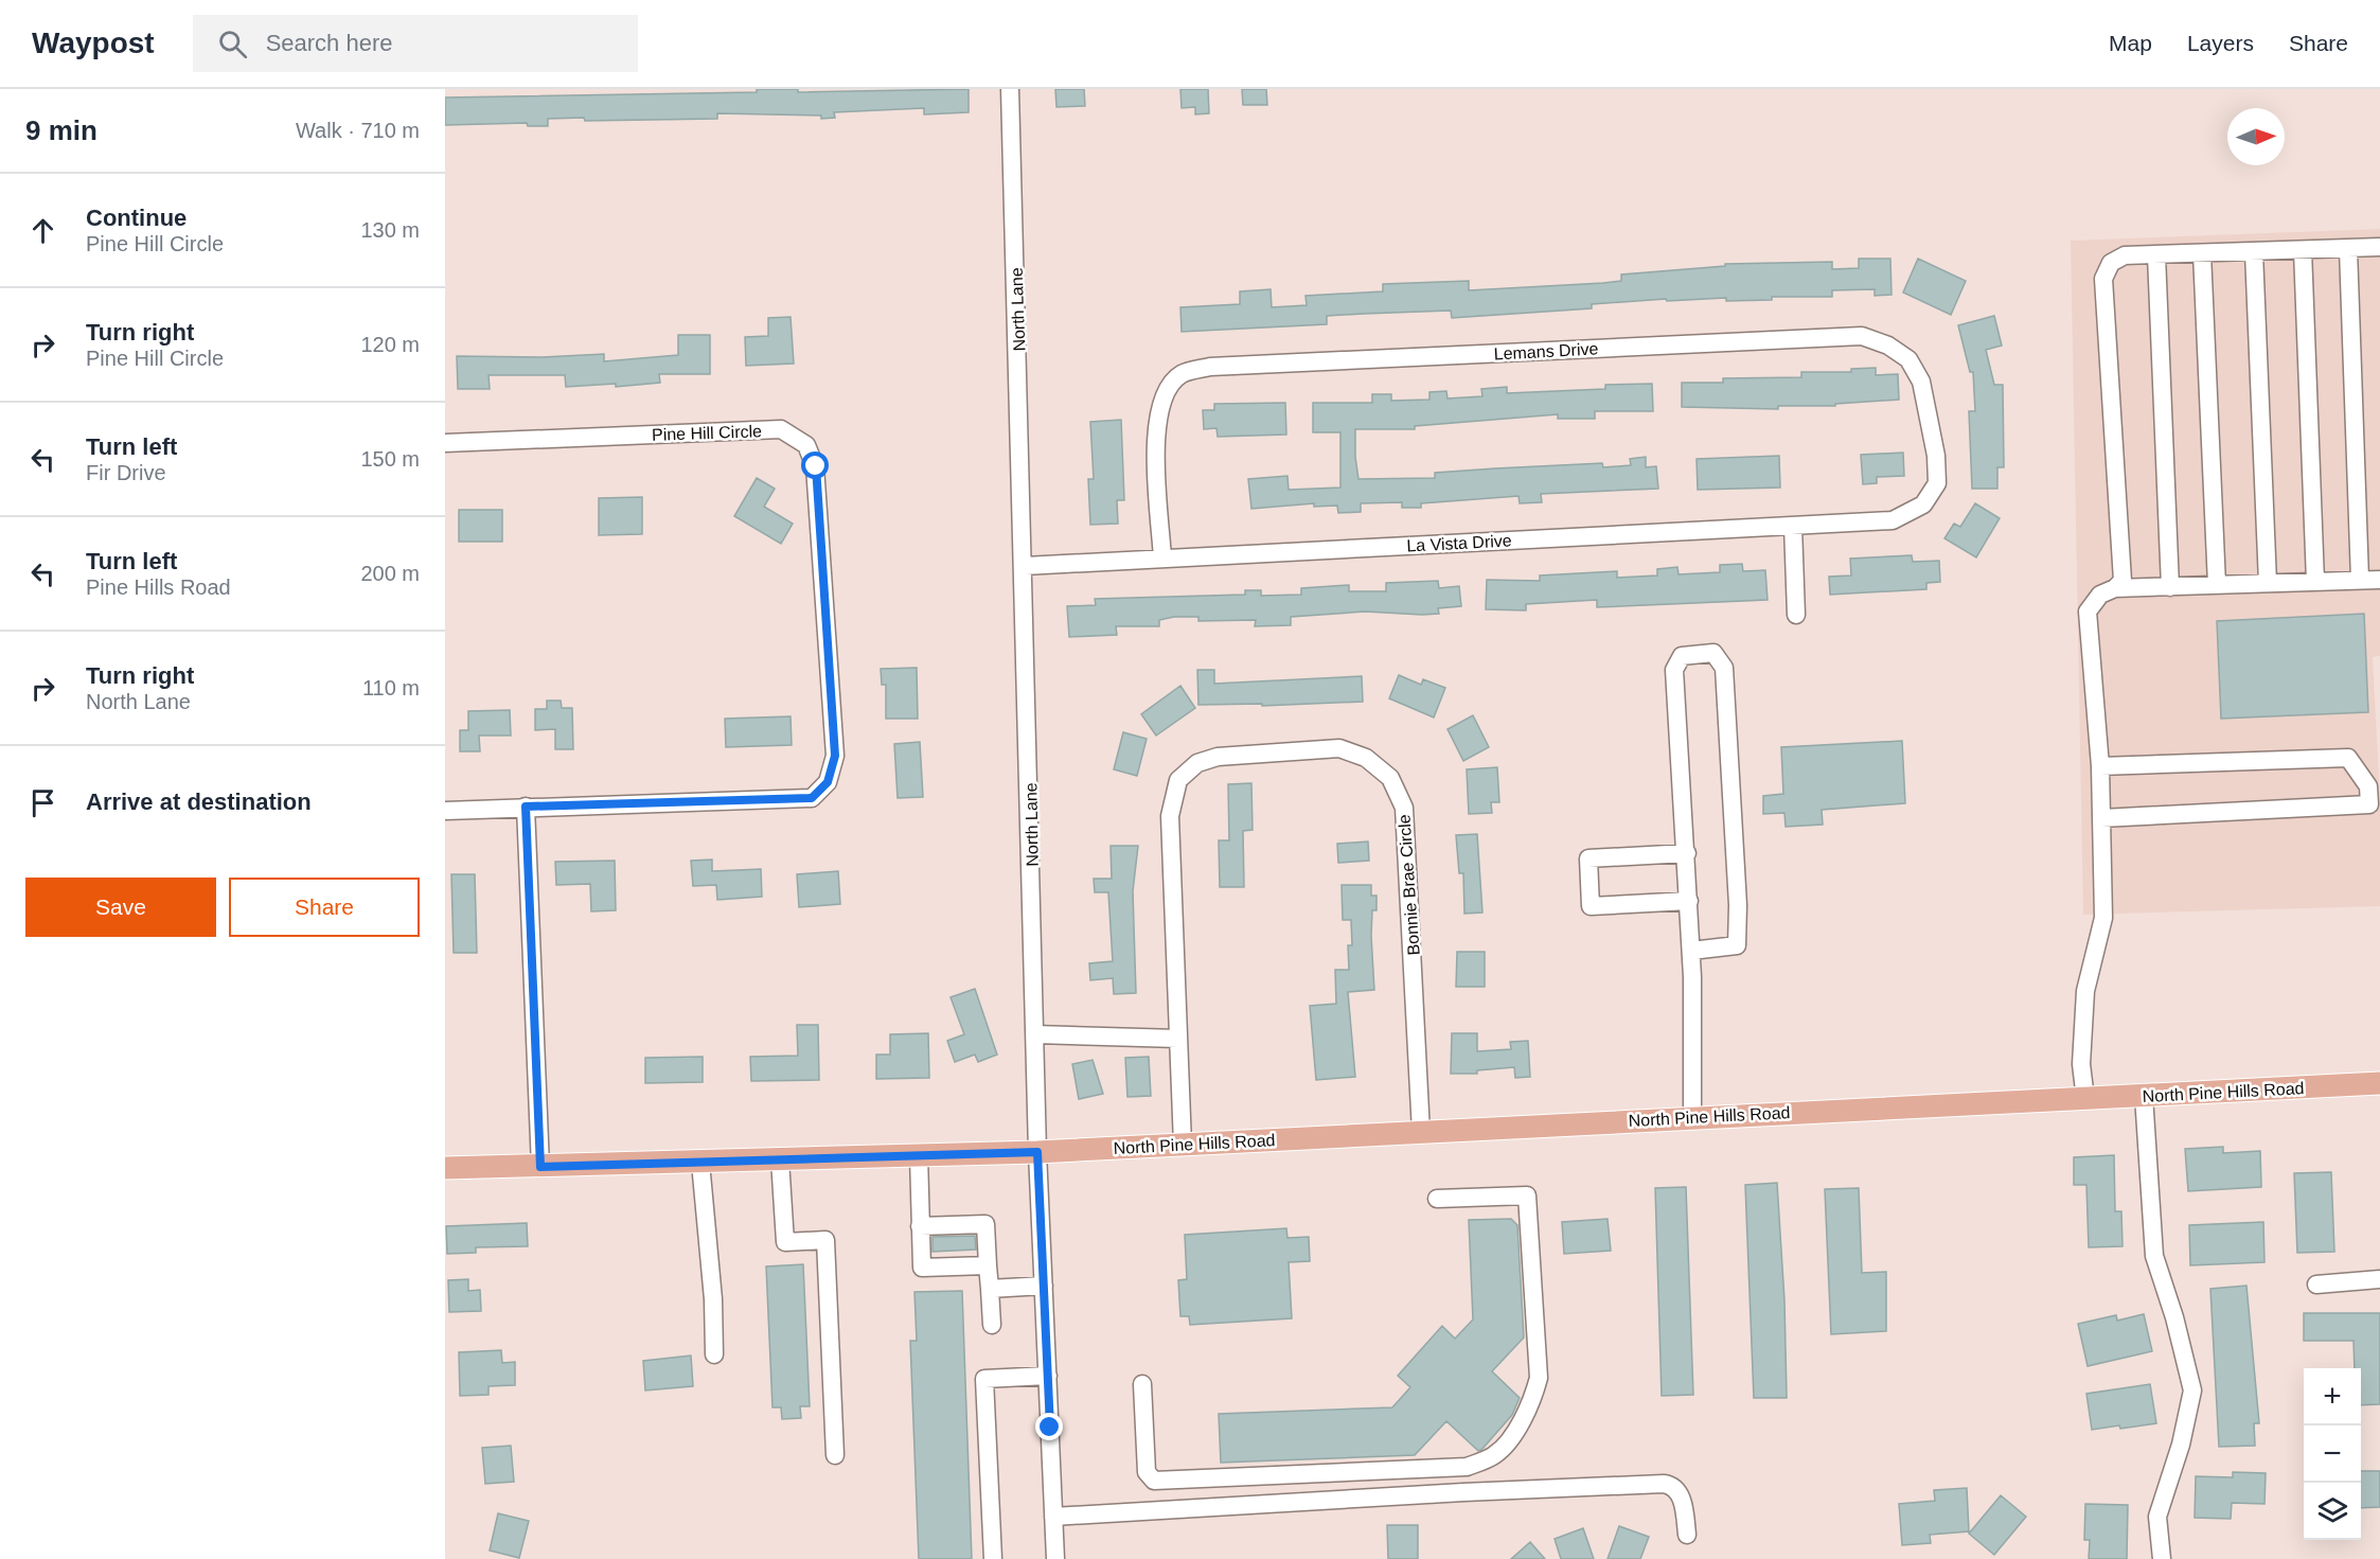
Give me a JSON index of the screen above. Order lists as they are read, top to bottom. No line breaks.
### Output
{"streets":{"main road":["North Pine Hills Road"],"street":["North Lane","Lemans Drive","Pine Hill Circle","La Vista Drive","Bonnie Brae Circle"]},"crossings":[["North Lane","La Vista Drive"],["North Lane","North Pine Hills Road"],["Lemans Drive","La Vista Drive"],["Bonnie Brae Circle","North Pine Hills Road"]],"north":"right","page":{"header":"Waypost","search":"Search here","nav":["Map","Layers","Share"],"heading":["9 min","Walk · 710 m"],"list":[["Continue","Pine Hill Circle","130 m"],["Turn right","Pine Hill Circle","120 m"],["Turn left","Fir Drive","150 m"],["Turn left","Pine Hills Road","200 m"],["Turn right","North Lane","110 m"],"Arrive at destination"],"buttons":["Save","Share"],"map_buttons":["+","−"]}}
